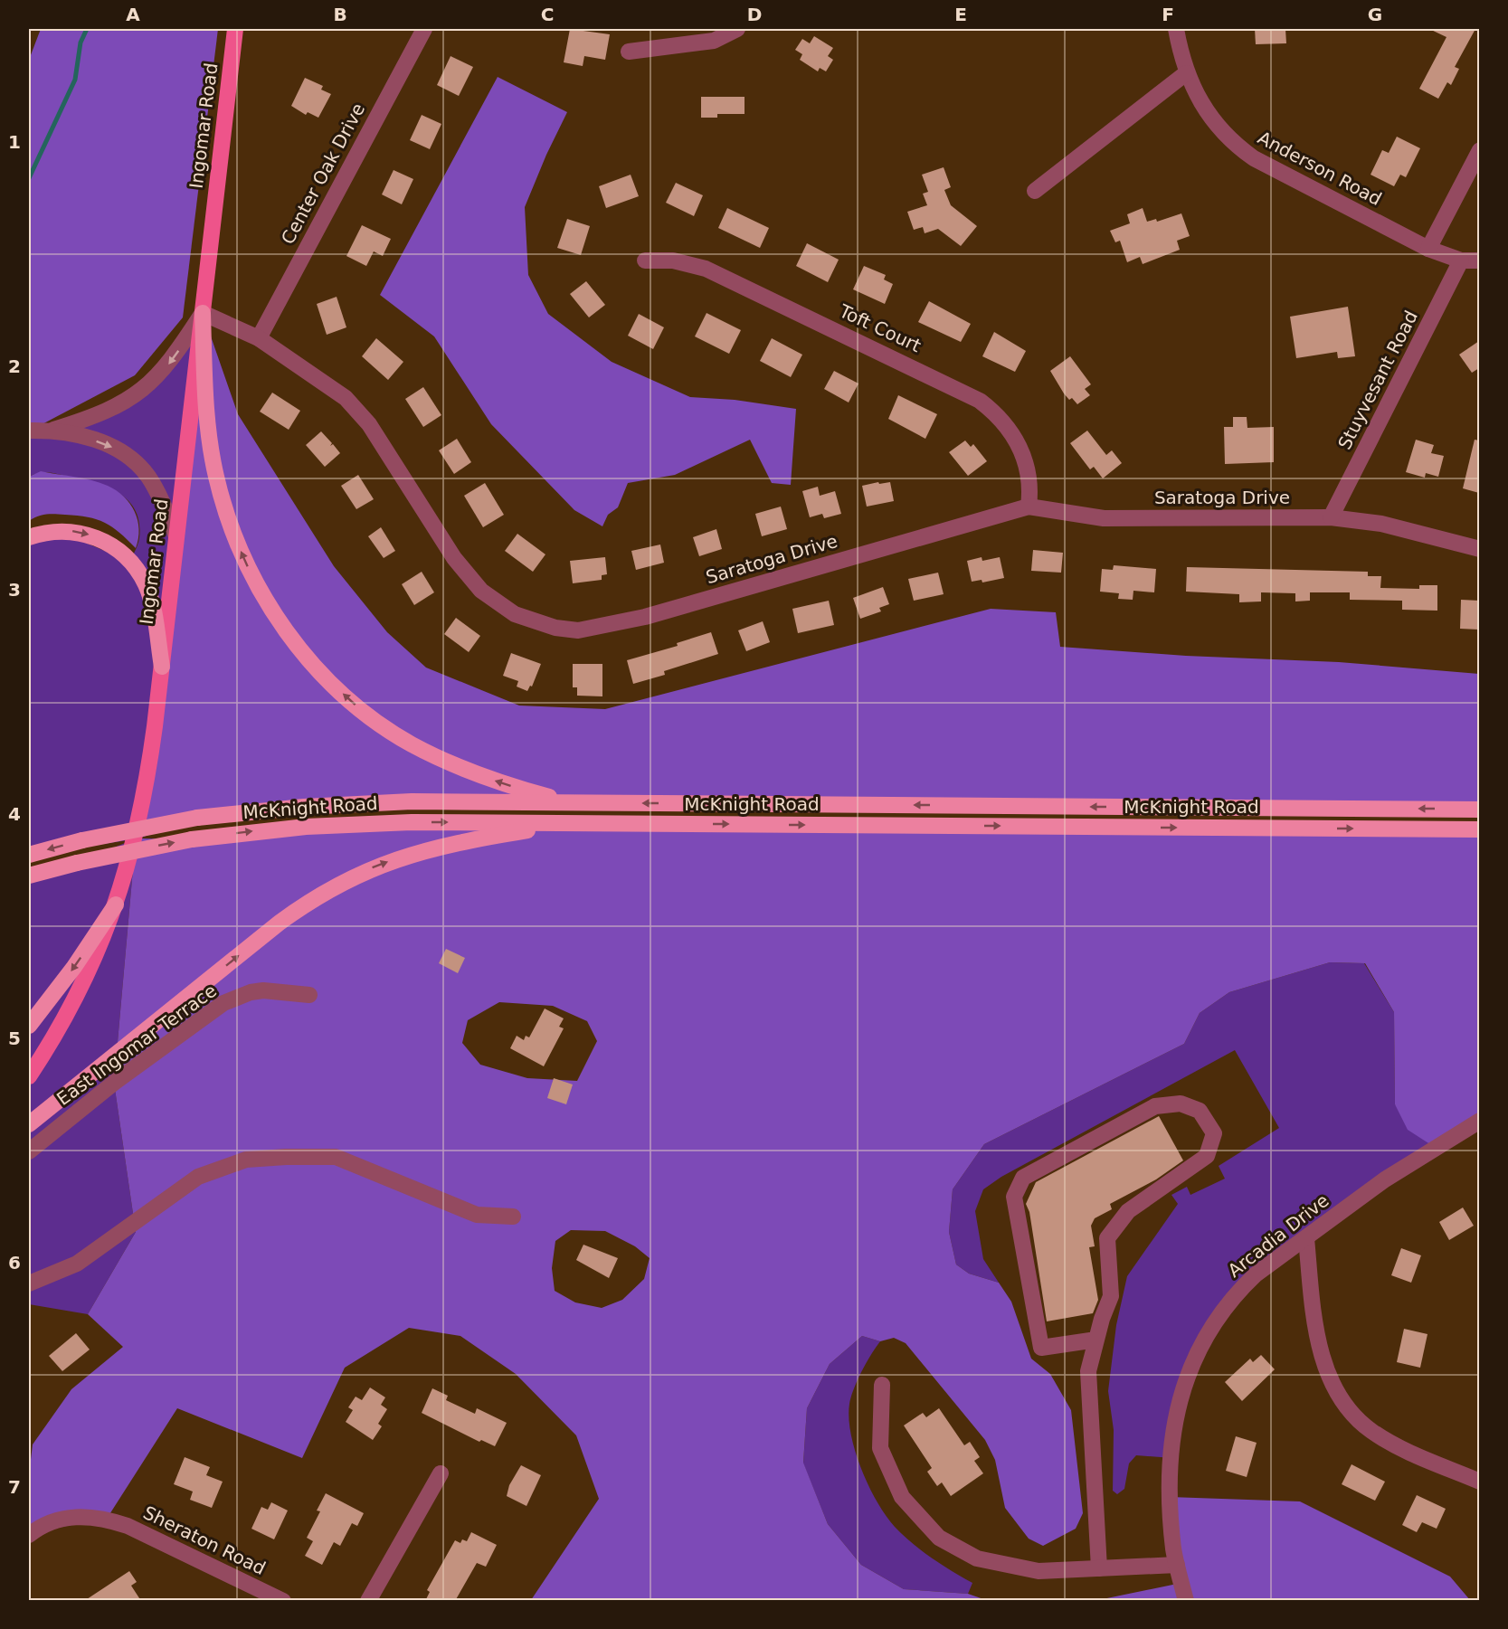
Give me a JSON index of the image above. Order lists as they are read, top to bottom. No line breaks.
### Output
{"streets":{"highway":["McKnight Road"],"main road":["Ingomar Road"],"street":["Anderson Road","Center Oak Drive","Toft Court","Stuyvesant Road","Saratoga Drive","East Ingomar Terrace","Arcadia Drive","Sheraton Road"]},"crossings":[["Ingomar Road","Saratoga Drive"],["Anderson Road","Stuyvesant Road"],["Center Oak Drive","Saratoga Drive"],["Toft Court","Saratoga Drive"],["Stuyvesant Road","Saratoga Drive"]],"grid":{"columns":["A","B","C","D","E","F","G"],"rows":["1","2","3","4","5","6","7"]}}
